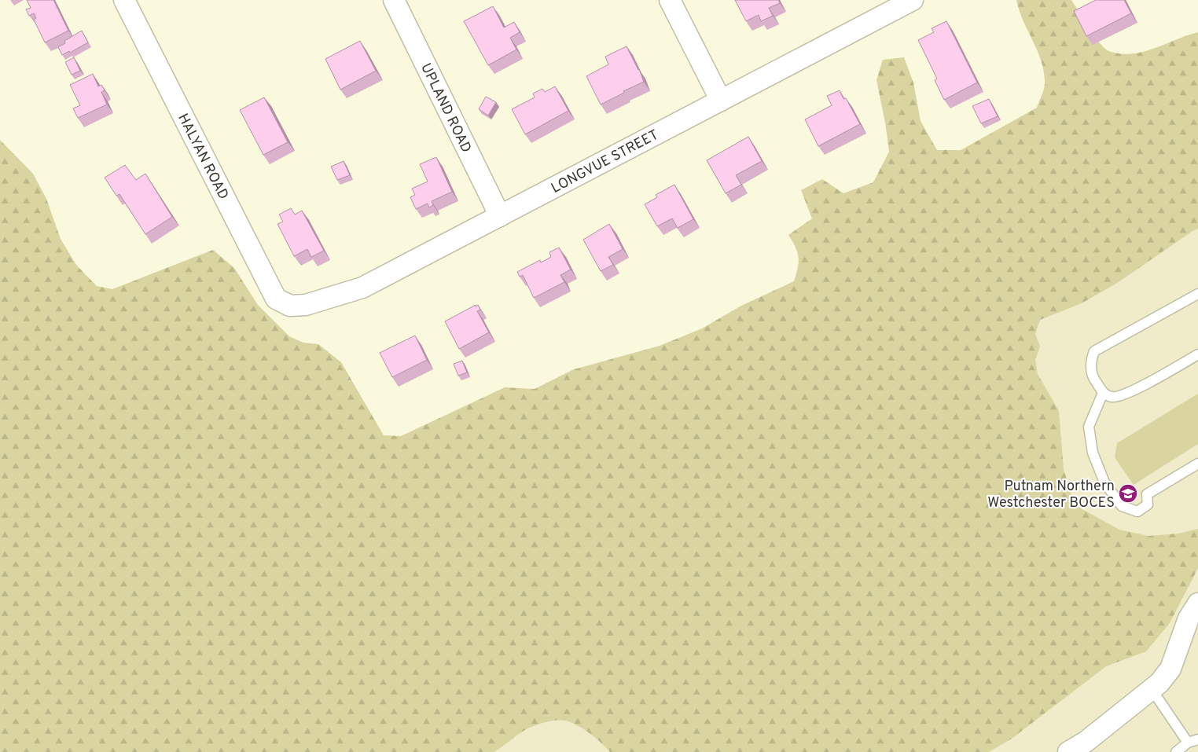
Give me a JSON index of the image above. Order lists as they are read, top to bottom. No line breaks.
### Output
{"streets":{"street":["UPLAND ROAD","HALYAN ROAD","LONGVUE STREET"]},"crossings":[["UPLAND ROAD","LONGVUE STREET"],["HALYAN ROAD","LONGVUE STREET"]],"places":{"school or university":["Putnam Northern Westchester BOCES"]}}
